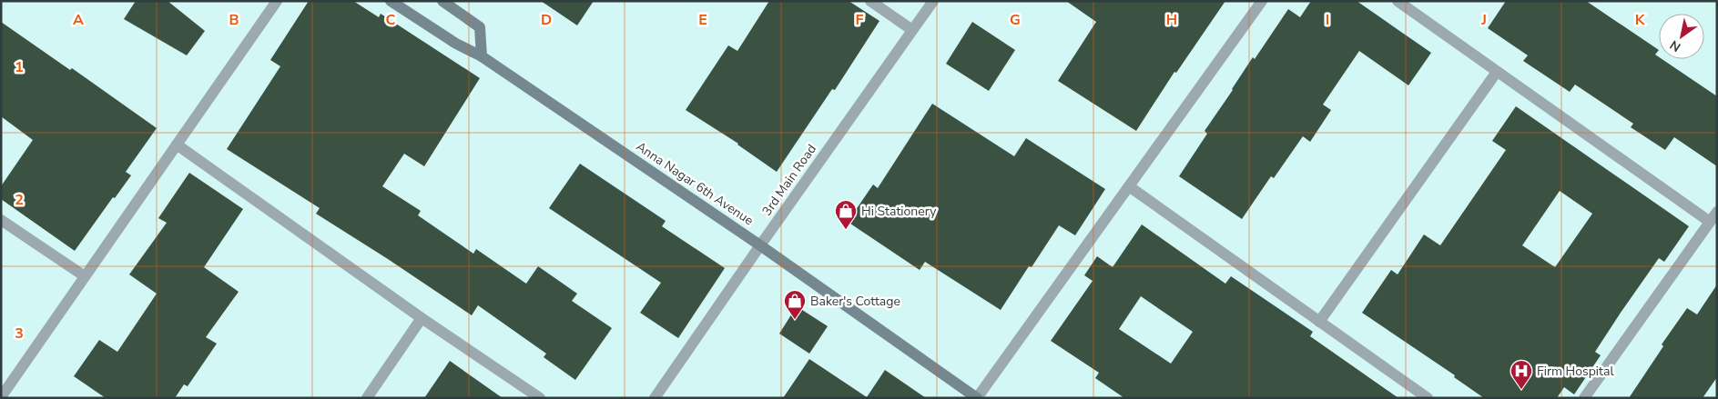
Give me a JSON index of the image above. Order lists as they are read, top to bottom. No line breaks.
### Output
{"streets":{"street":["3rd Main Road","Anna Nagar 6th Avenue"]},"crossings":[["3rd Main Road","Anna Nagar 6th Avenue"]],"places":{"shop":["Hi Stationery","Baker's Cottage"],"hospital":["Firm Hospital"]},"north":"bottom left","grid":{"columns":["A","B","C","D","E","F","G","H","I","J","K"],"rows":["1","2","3"]}}
